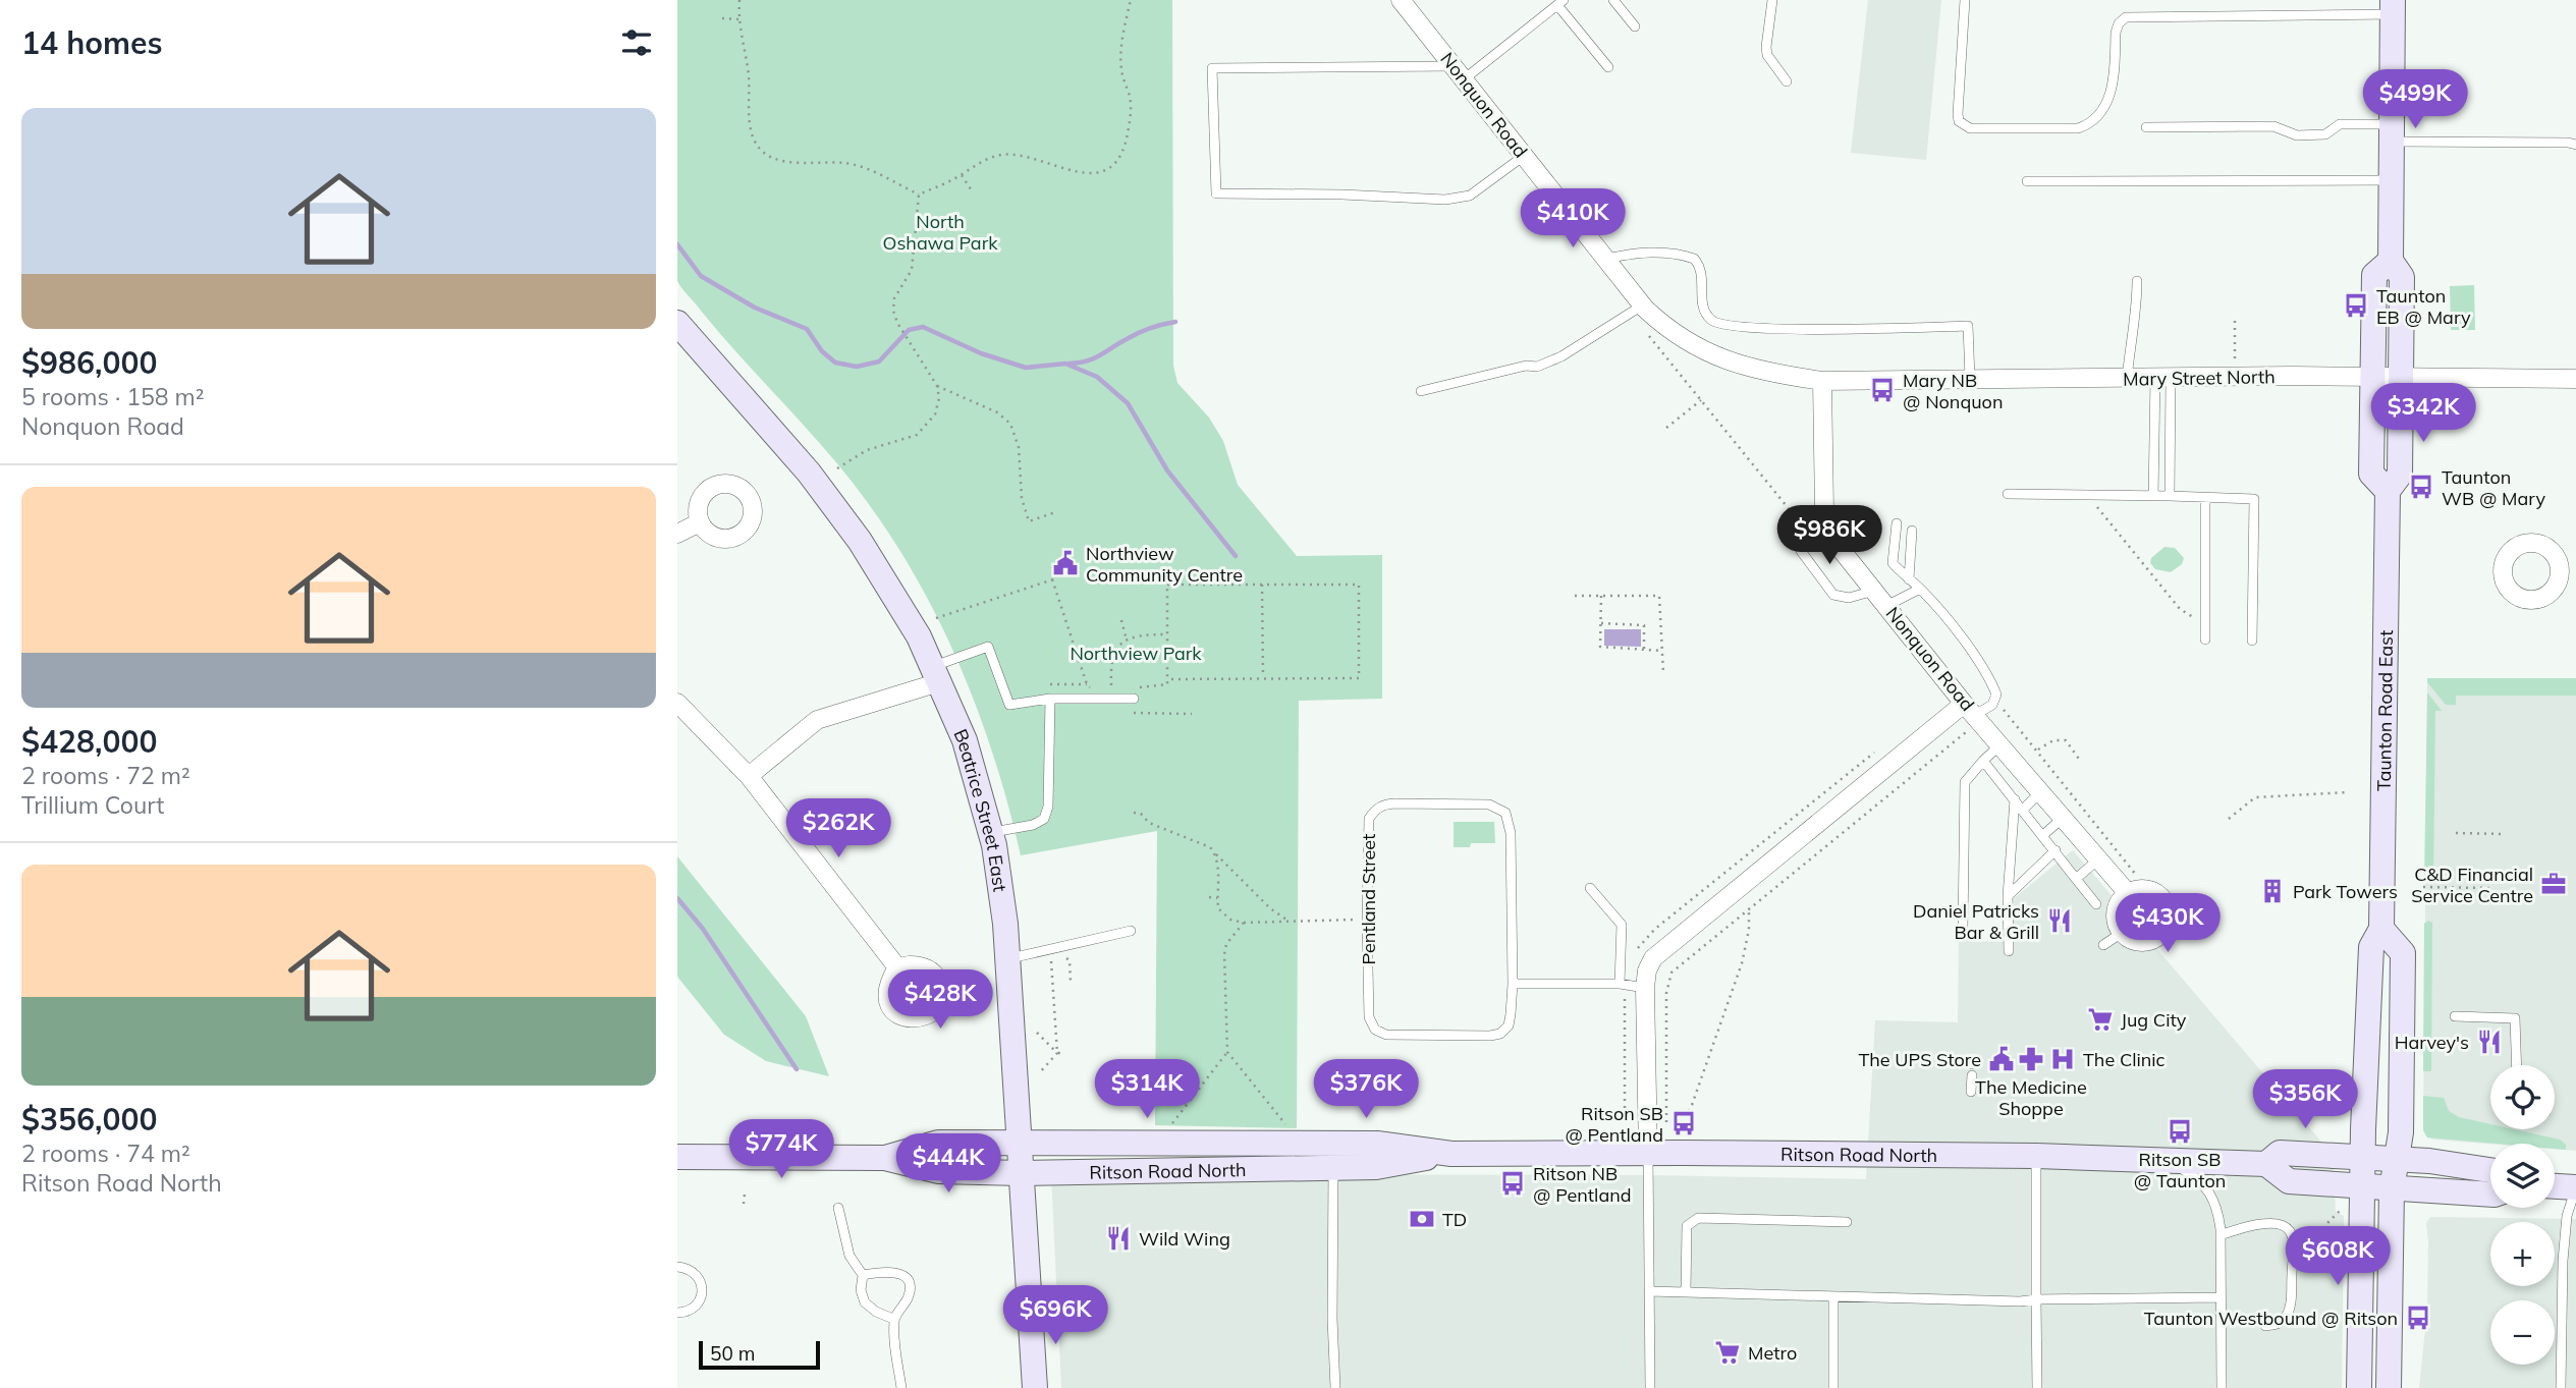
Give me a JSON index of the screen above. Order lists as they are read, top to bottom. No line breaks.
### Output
{"streets":{"main road":["Taunton Road East","Beatrice Street East","Ritson Road North"],"street":["Nonquon Road","Mary Street North"],"lane":["Pentland Street"]},"crossings":[["Nonquon Road","Mary Street North"],["Mary Street North","Taunton Road East"],["Taunton Road East","Ritson Road North"],["Beatrice Street East","Ritson Road North"]],"parks":["North Oshawa Park","Northview Park"],"places":{"bus stop":["Taunton EB @ Mary","Mary NB @ Nonquon","Taunton WB @ Mary","Ritson SB @ Pentland","Ritson SB @ Taunton","Ritson NB @ Pentland","Taunton Westbound @ Ritson"],"public building":["Northview Community Centre","The UPS Store"],"office":["C&D Financial Service Centre"],"building":["Park Towers"],"restaurant":["Daniel Patricks Bar & Grill","Harvey's","Wild Wing"],"supermarket":["Jug City","Metro"],"pharmacy":["The Medicine Shoppe"],"hospital":["The Clinic"],"bank":["TD"]},"scale_bar":"50 m","page":{"heading":"14 homes","price":["$499K","$410K","$342K","$986K","$262K","$430K","$428K","$314K","$376K","$356K","$774K","$444K","$608K","$696K"],"list":[{"name":"$986,000","note":"5 rooms · 158 m² · Nonquon Road"},{"name":"$428,000","note":"2 rooms · 72 m² · Trillium Court"},{"name":"$356,000","note":"2 rooms · 74 m² · Ritson Road North"}],"map_buttons":["+","−"],"scale":"50 m"}}
